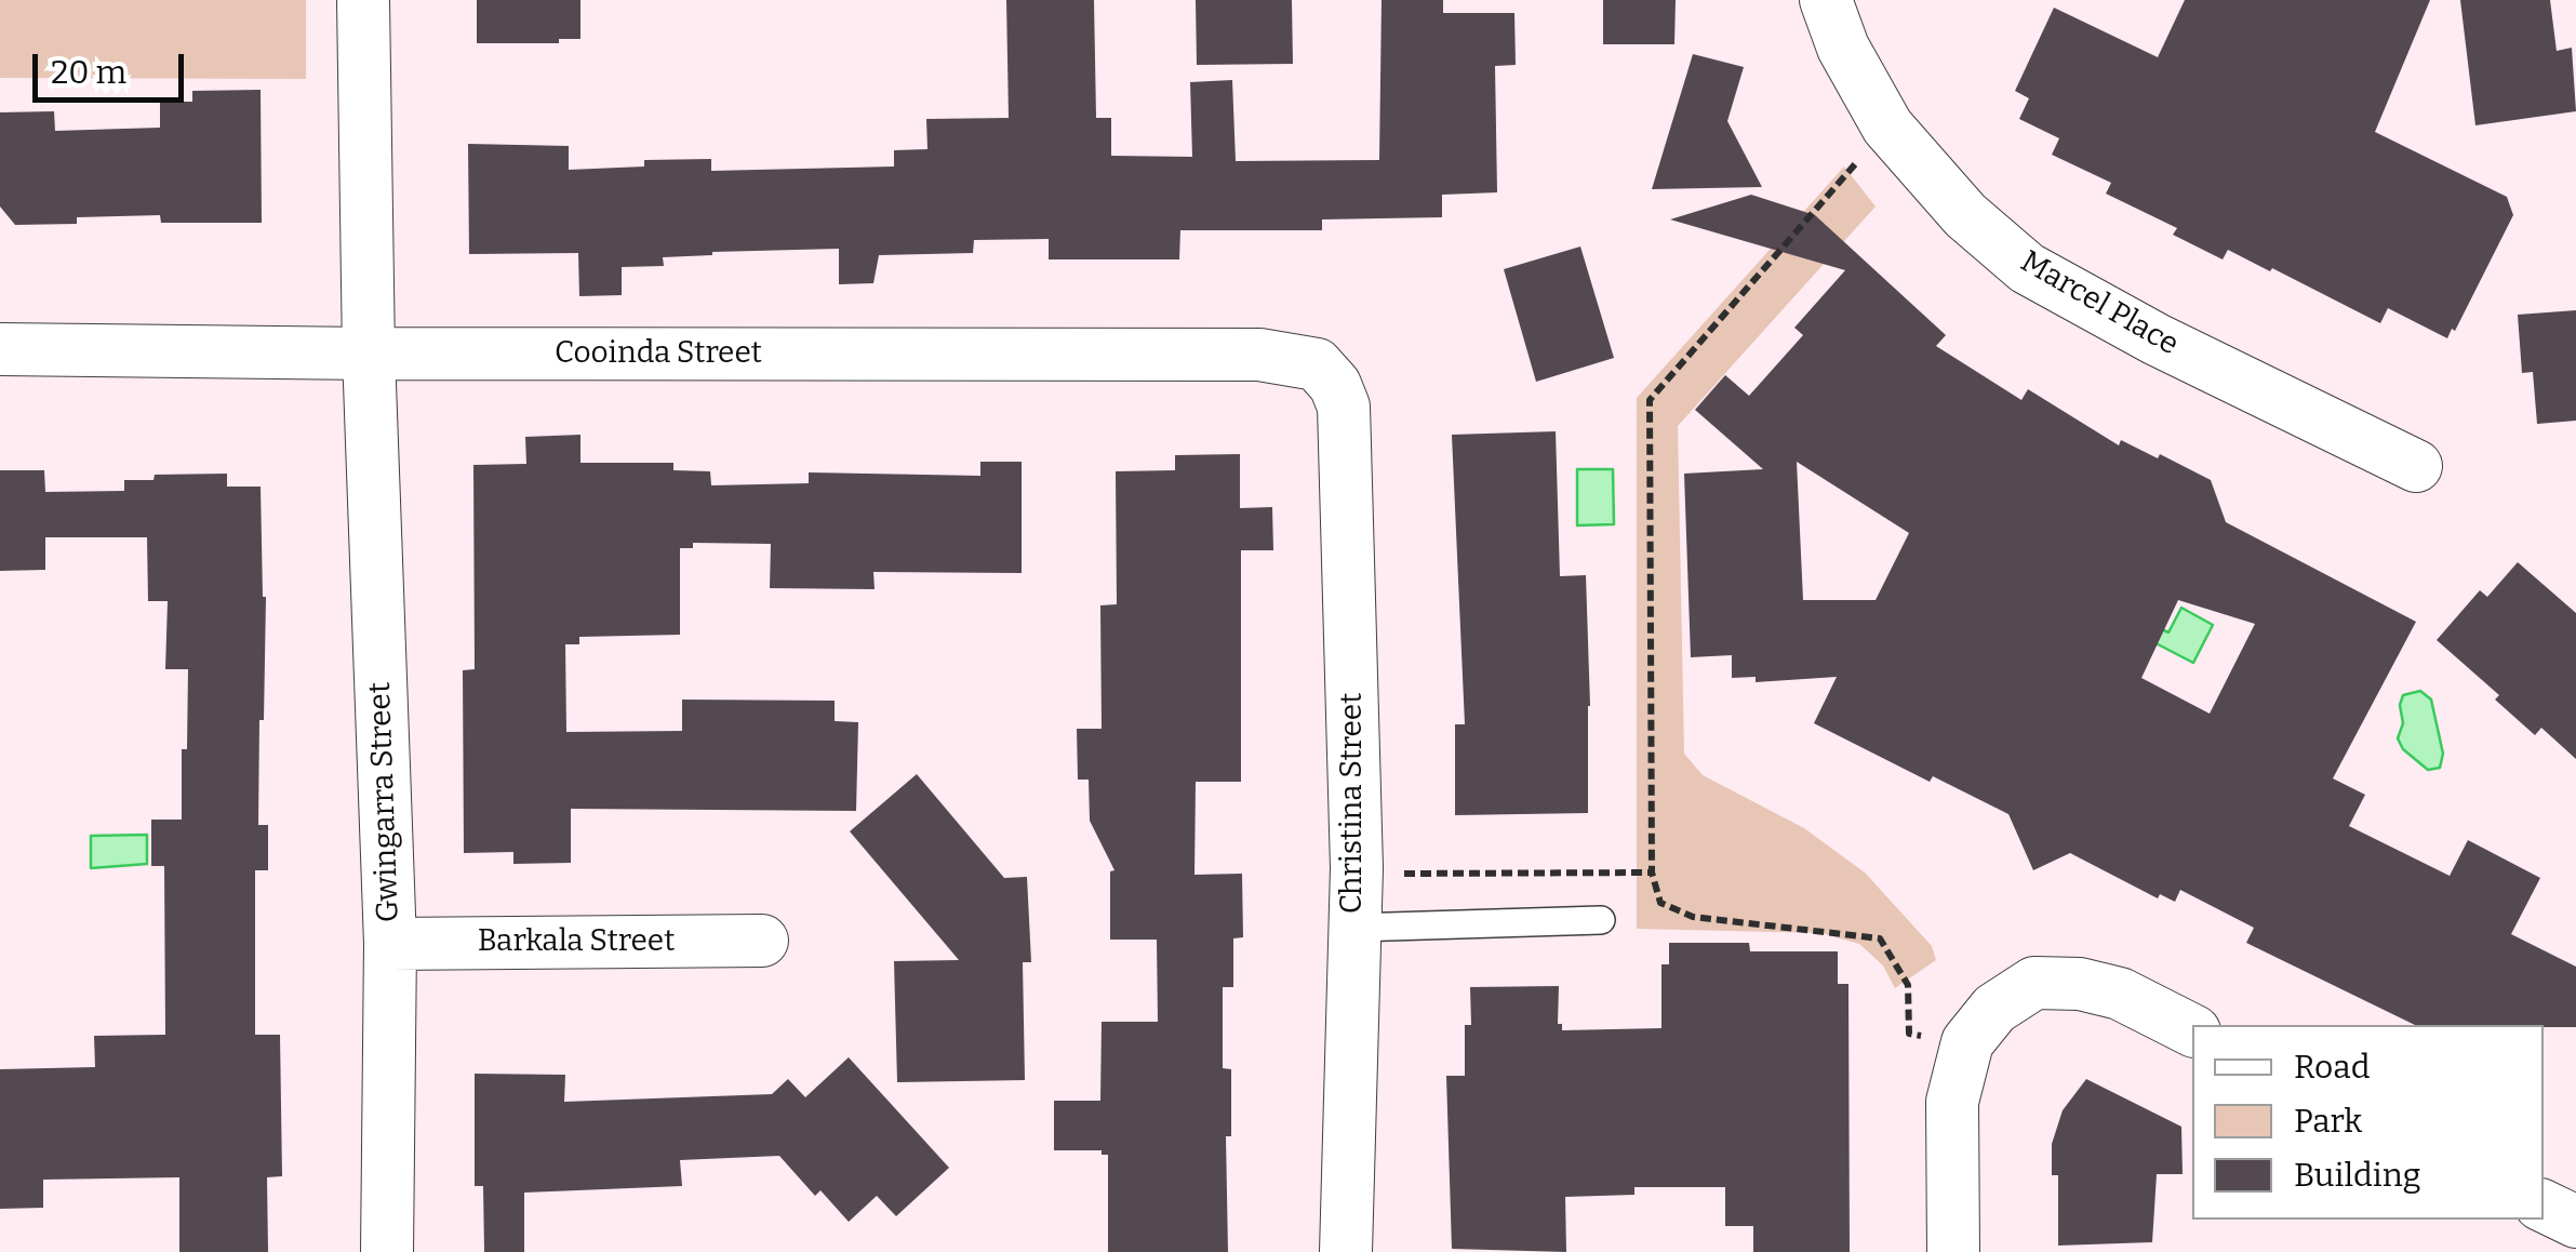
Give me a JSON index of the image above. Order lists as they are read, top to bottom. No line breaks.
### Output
{"streets":{"street":["Marcel Place","Cooinda Street","Gwingarra Street","Christina Street","Barkala Street"]},"crossings":[["Cooinda Street","Gwingarra Street"],["Cooinda Street","Christina Street"],["Gwingarra Street","Barkala Street"]],"legend":["Road","Park","Building"],"scale_bar":"20 m"}
